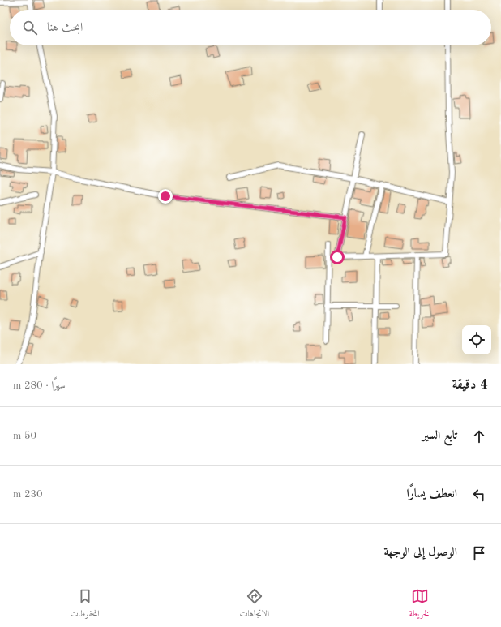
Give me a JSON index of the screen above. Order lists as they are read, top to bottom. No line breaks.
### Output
{"page":{"search":"ابحث هنا","heading":["4 دقيقة","سيرًا · 280 m"],"list":[["تابع السير","50 m"],["انعطف يسارًا","230 m"],"الوصول إلى الوجهة"],"nav":["الخريطة","الاتجاهات","المحفوظات"]}}
